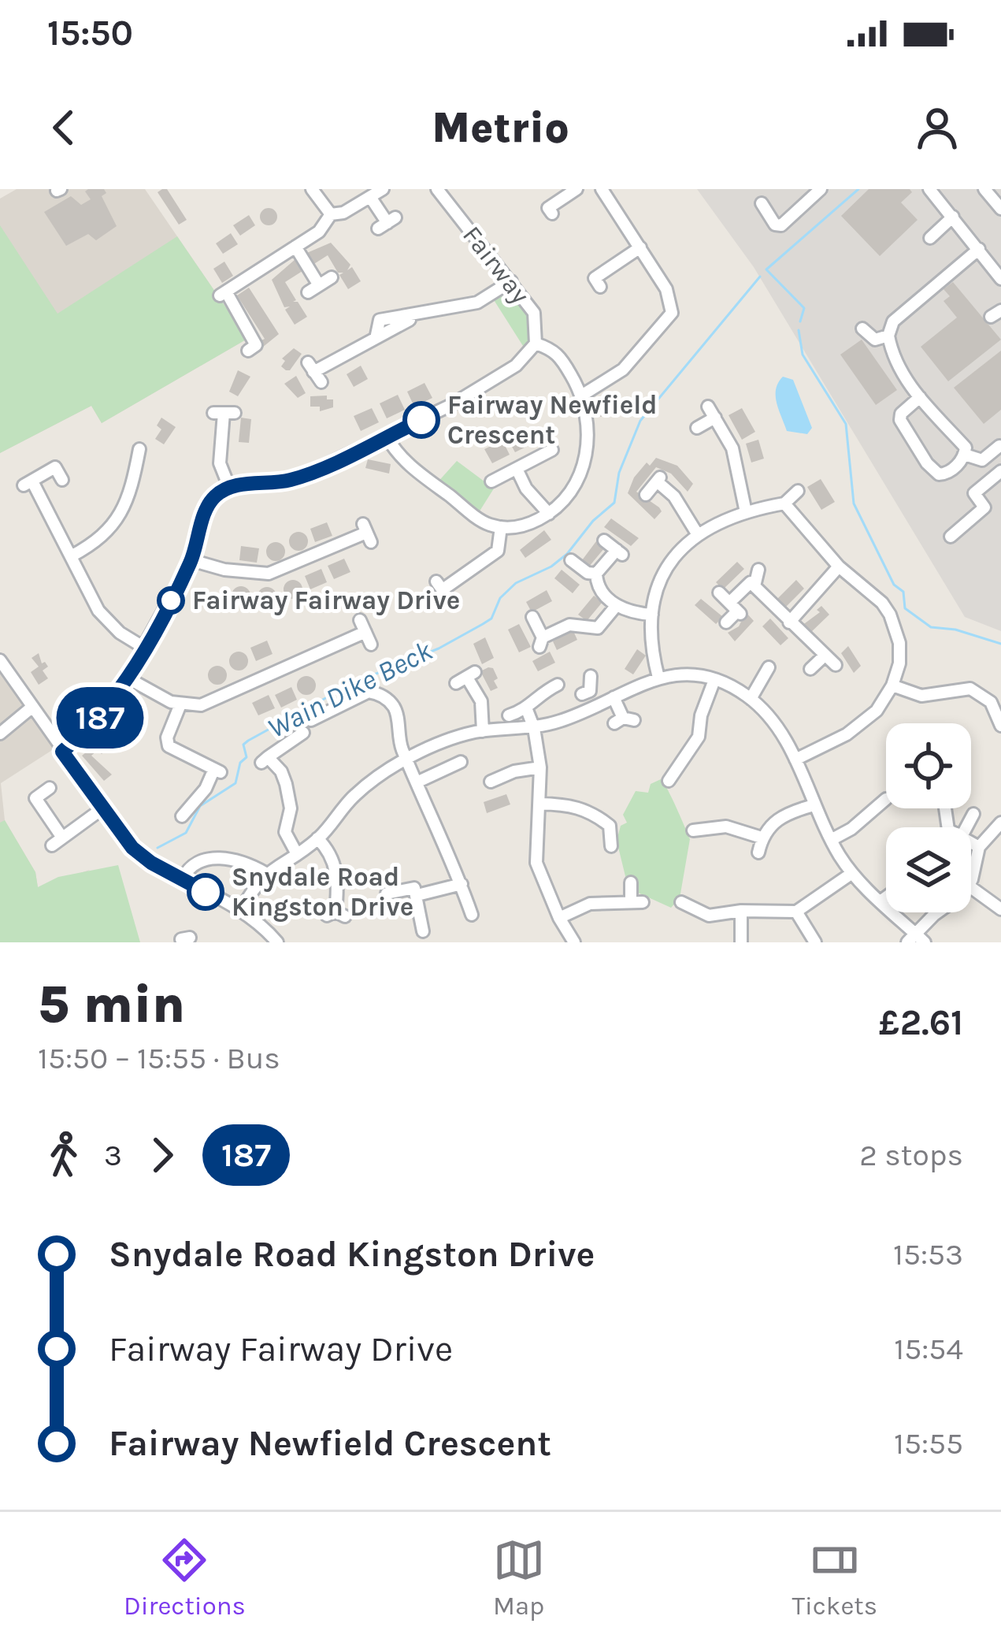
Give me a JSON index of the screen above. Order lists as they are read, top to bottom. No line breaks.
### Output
{"streets":{"street":["Fairway"]},"water":["Wain Dike Beck"],"places":["Fairway Newfield Crescent","Fairway Fairway Drive","Snydale Road Kingston Drive"],"lines":["bus line 187"],"page":{"status":"15:50","header":"Metrio","on_map":"187","heading":["5 min","15:50 – 15:55 · Bus","£2.61"],"legs":["3","187","2 stops"],"list":[{"name":"Snydale Road Kingston Drive","value":"15:53"},{"name":"Fairway Fairway Drive","value":"15:54"},{"name":"Fairway Newfield Crescent","value":"15:55"}],"tabs":["Directions","Map","Tickets"]}}
